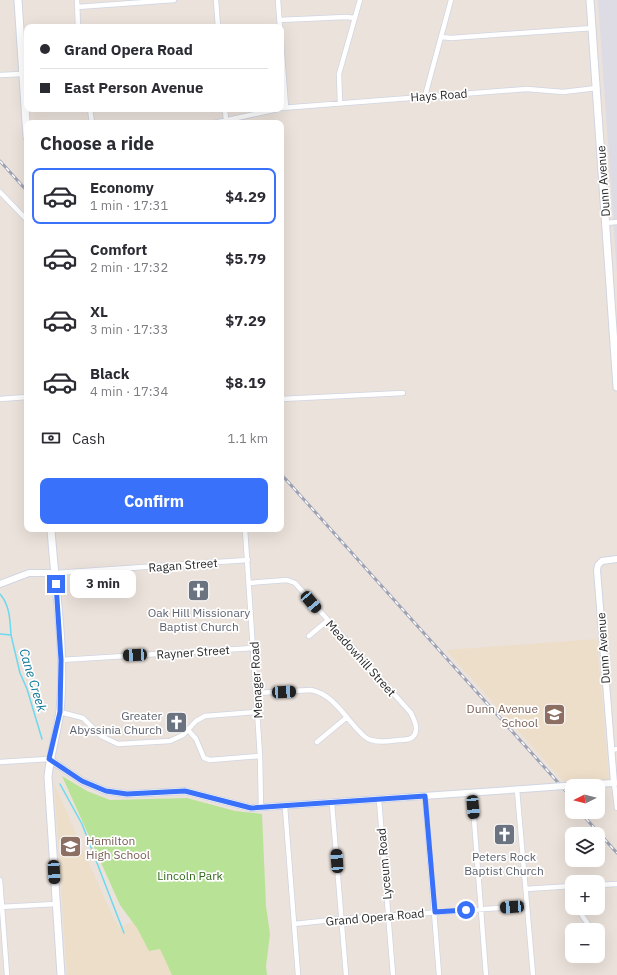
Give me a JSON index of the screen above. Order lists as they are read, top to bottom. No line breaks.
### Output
{"streets":{"main road":["Dunn Avenue"],"street":["Hays Road","Ragan Street","Rayner Street","Meadowhill Street","Menager Road","Lyceum Road","Grand Opera Road"]},"crossings":[["Hays Road","Dunn Avenue"],["Ragan Street","Menager Road"],["Rayner Street","Menager Road"],["Meadowhill Street","Menager Road"],["Lyceum Road","Grand Opera Road"]],"water":["Cane Creek"],"parks":["Lincoln Park"],"places":{"church":["Oak Hill Missionary Baptist Church","Greater Abyssinia Church","Peters Rock Baptist Church"],"school or university":["Dunn Avenue School","Hamilton High School"]},"north":"left","page":{"banner":["Grand Opera Road","East Person Avenue"],"heading":"Choose a ride","list":[{"name":"Economy","note":"1 min · 17:31","value":"$4.29"},{"name":"Comfort","note":"2 min · 17:32","value":"$5.79"},{"name":"XL","note":"3 min · 17:33","value":"$7.29"},{"name":"Black","note":"4 min · 17:34","value":"$8.19"}],"pay":["Cash","1.1 km"],"buttons":"Confirm","bubble":"3 min","map_buttons":["+","−"]}}
